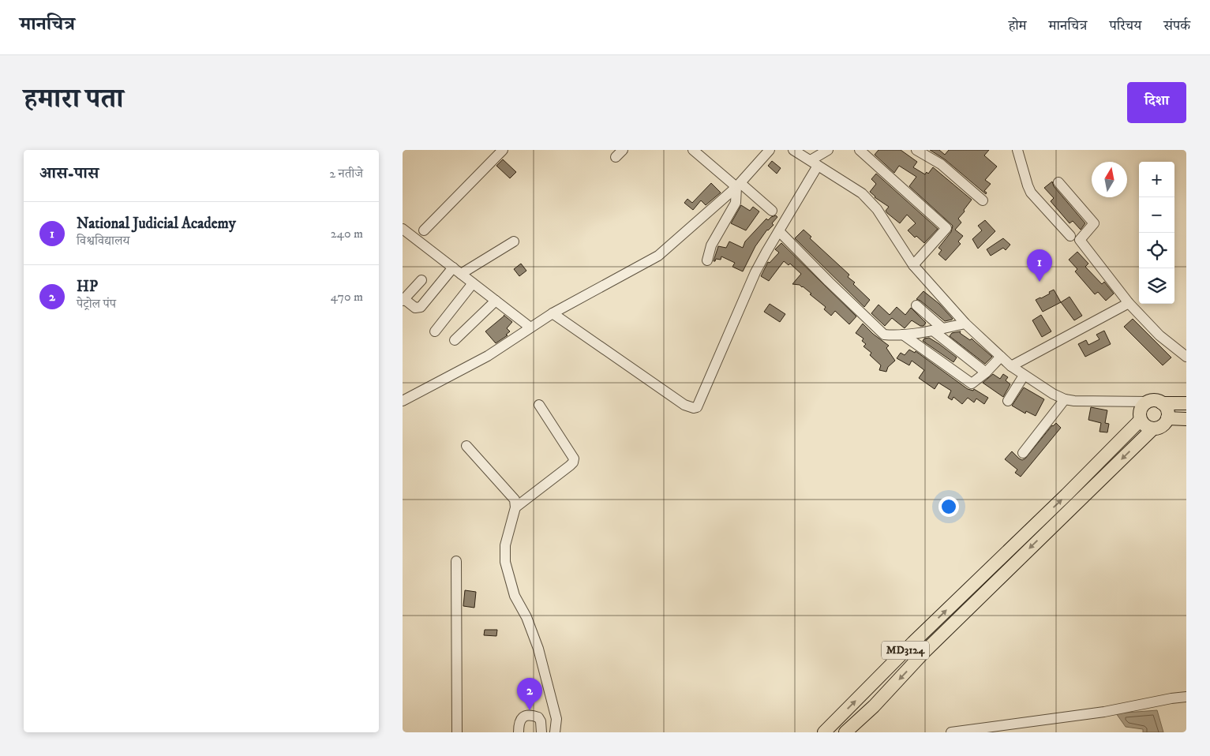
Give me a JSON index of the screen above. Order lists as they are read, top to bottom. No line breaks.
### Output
{"streets":{"main road":["MD3124"]},"north":"top","page":{"header":"मानचित्र","nav":["होम","मानचित्र","परिचय","संपर्क"],"title":"हमारा पता","buttons":"दिशा","heading":["आस-पास","2 नतीजे"],"map_buttons":["+","−"],"list":[{"mark":"1","name":"National Judicial Academy","note":"विश्वविद्यालय","value":"240 m"},{"mark":"2","name":"HP","note":"पेट्रोल पंप","value":"470 m"}],"pins":["1","2"]}}
